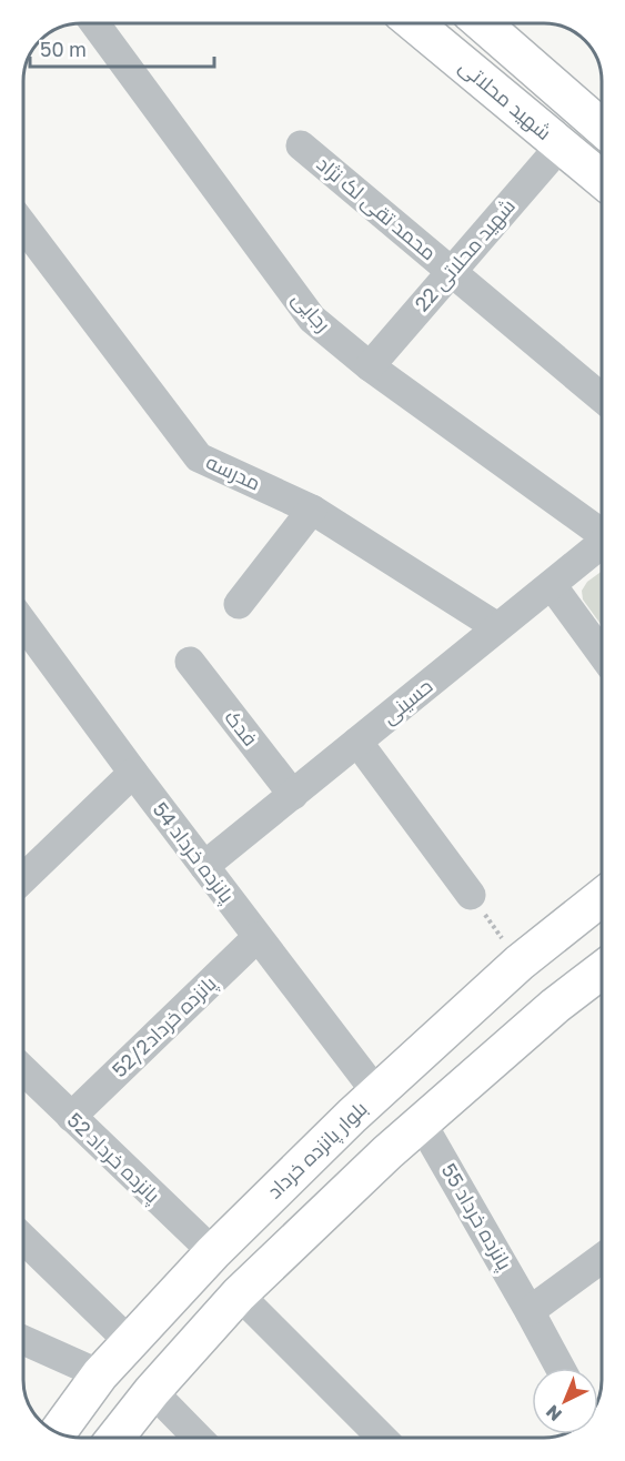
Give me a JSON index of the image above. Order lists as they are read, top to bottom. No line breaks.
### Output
{"streets":{"main road":["شهید محلاتی","بلوار پانزده خرداد"],"street":["محمد تقی لک نژاد","شهید محلاتی 22","رجایی","مدرسه","حسینی","فدک","پانزده خرداد 54","پانزده خرداد52/2","پانزده خرداد 52","پانزده خرداد 55"]},"crossings":[["شهید محلاتی","شهید محلاتی 22"],["محمد تقی لک نژاد","شهید محلاتی 22"],["شهید محلاتی 22","رجایی"],["مدرسه","حسینی"],["حسینی","فدک"],["حسینی","پانزده خرداد 54"],["پانزده خرداد 54","پانزده خرداد52/2"],["پانزده خرداد 54","بلوار پانزده خرداد"],["پانزده خرداد52/2","پانزده خرداد 52"],["بلوار پانزده خرداد","پانزده خرداد 52"]],"scale_bar":"50 m","north":"bottom left"}
